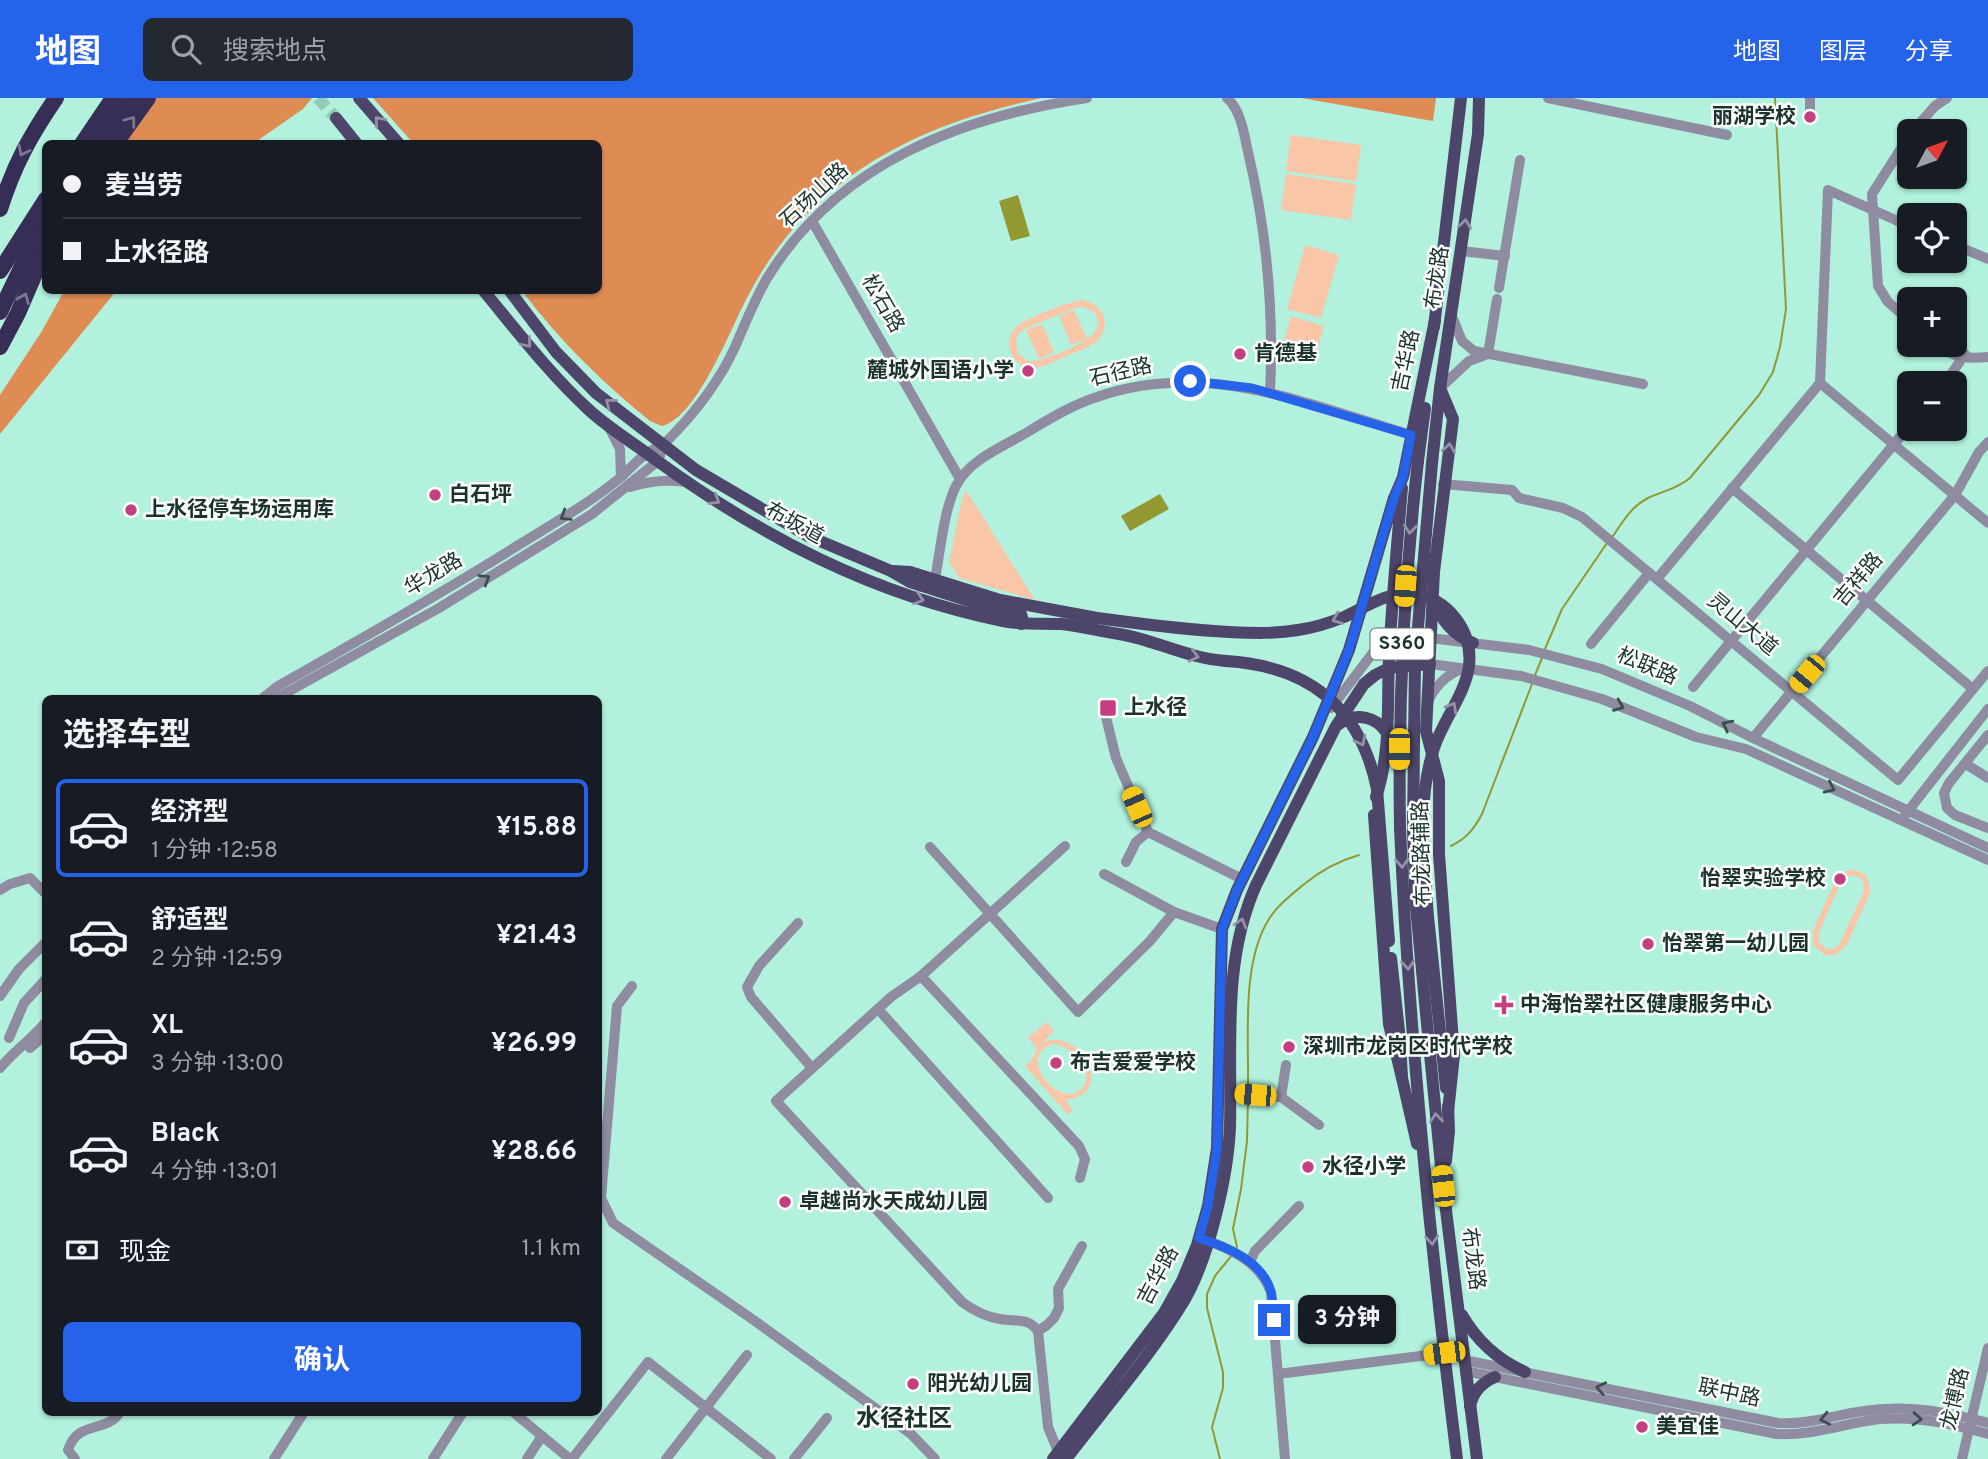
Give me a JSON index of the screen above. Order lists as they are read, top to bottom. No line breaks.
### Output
{"streets":{"main road":["布龙路","吉华路","布坂道","S360","布龙路辅路"],"street":["石场山路","松石路","石径路","华龙路","吉祥路","灵山大道","松联路","联中路","龙博路"]},"crossings":[["石场山路","松石路"],["石场山路","布坂道"],["布龙路","吉华路"],["布龙路","S360"],["布龙路","布龙路辅路"],["布龙路","联中路"],["松石路","石径路"],["吉华路","石径路"],["吉祥路","灵山大道"],["吉祥路","松联路"],["灵山大道","布龙路辅路"],["松联路","布龙路辅路"],["联中路","龙博路"]],"districts":["水径社区"],"places":{"other":["丽湖学校","肯德基","麓城外国语小学","白石坪","上水径停车场运用库","怡翠实验学校","怡翠第一幼儿园","深圳市龙岗区时代学校","布吉爱爱学校","水径小学","卓越尚水天成幼儿园","阳光幼儿园","美宜佳"],"transit":["上水径"],"health":["中海怡翠社区健康服务中心"]},"north":"top right","page":{"header":"地图","search":"搜索地点","nav":["地图","图层","分享"],"map_buttons":["+","−"],"banner":["麦当劳","上水径路"],"heading":"选择车型","list":[{"name":"经济型","note":"1 分钟 · 12:58","value":"¥15.88"},{"name":"舒适型","note":"2 分钟 · 12:59","value":"¥21.43"},{"name":"XL","note":"3 分钟 · 13:00","value":"¥26.99"},{"name":"Black","note":"4 分钟 · 13:01","value":"¥28.66"}],"pay":["现金","1.1 km"],"bubble":"3 分钟","buttons":"确认"}}
